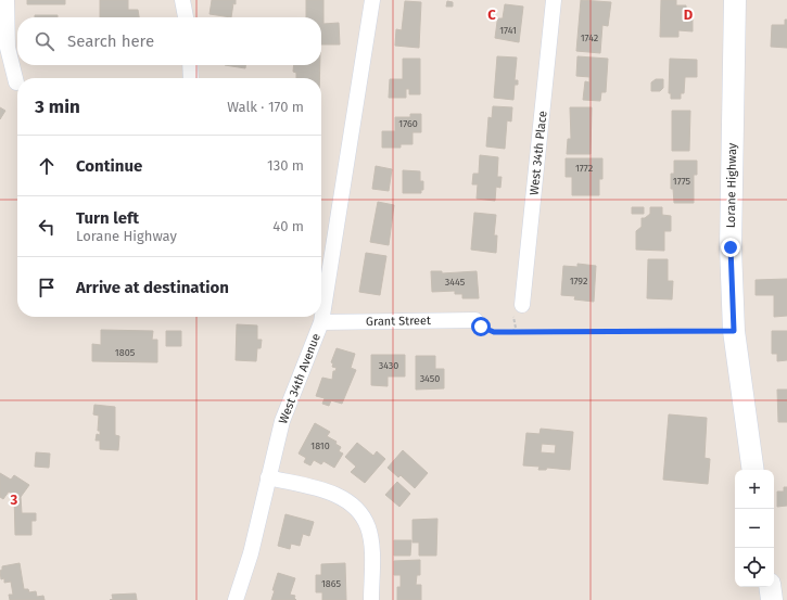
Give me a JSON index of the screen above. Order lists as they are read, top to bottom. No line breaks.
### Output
{"streets":{"street":["West 34th Place","Lorane Highway","Grant Street","West 34th Avenue"]},"crossings":[["Grant Street","West 34th Avenue"]],"house_numbers":["1741","1742","1760","1772","1775","1792","3445","1805","3430","3450","1810","1865"],"page":{"search":"Search here","heading":["3 min","Walk · 170 m"],"list":[["Continue","130 m"],["Turn left","Lorane Highway","40 m"],"Arrive at destination"],"map_buttons":["+","−"]},"grid":{"columns":["C","D"],"rows":["3"]}}
